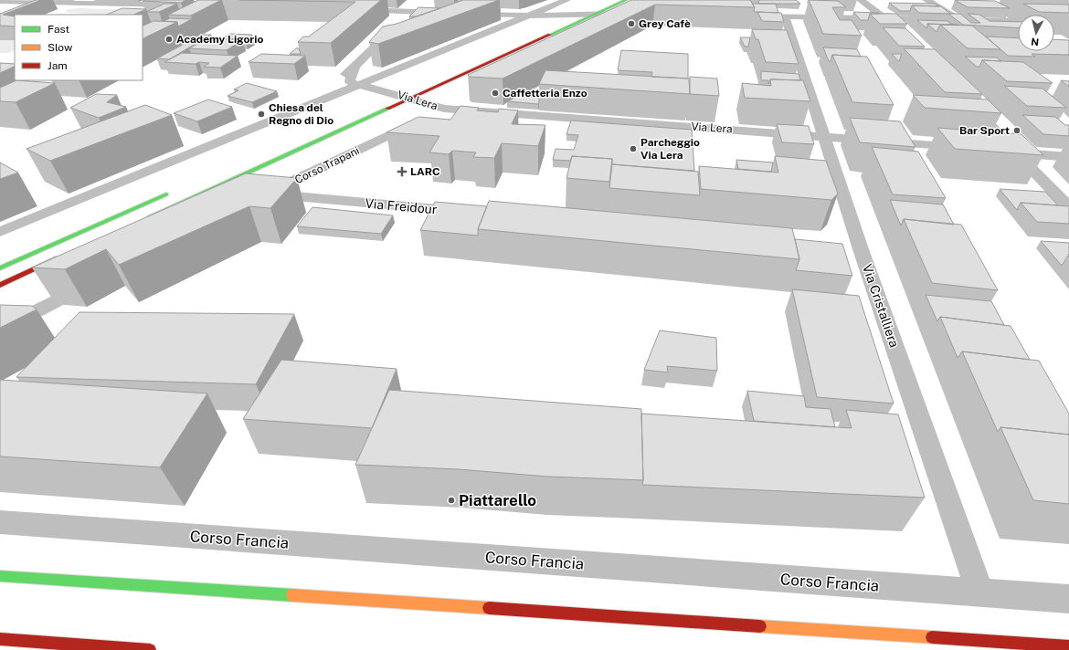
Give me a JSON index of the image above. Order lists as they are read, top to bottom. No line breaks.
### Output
{"streets":{"street":["Via Lera","Corso Trapani","Via Freidour","Via Cristalliera","Corso Francia"]},"crossings":[["Via Lera","Corso Trapani"],["Via Lera","Via Cristalliera"],["Corso Trapani","Via Freidour"],["Via Cristalliera","Corso Francia"]],"places":{"other":["Grey Cafè","Academy Ligorio","Caffetteria Enzo","Chiesa del Regno di Dio","Bar Sport","Parcheggio Via Lera","Piattarello"],"health":["LARC"]},"legend":["Fast","Slow","Jam"],"north":"bottom"}
